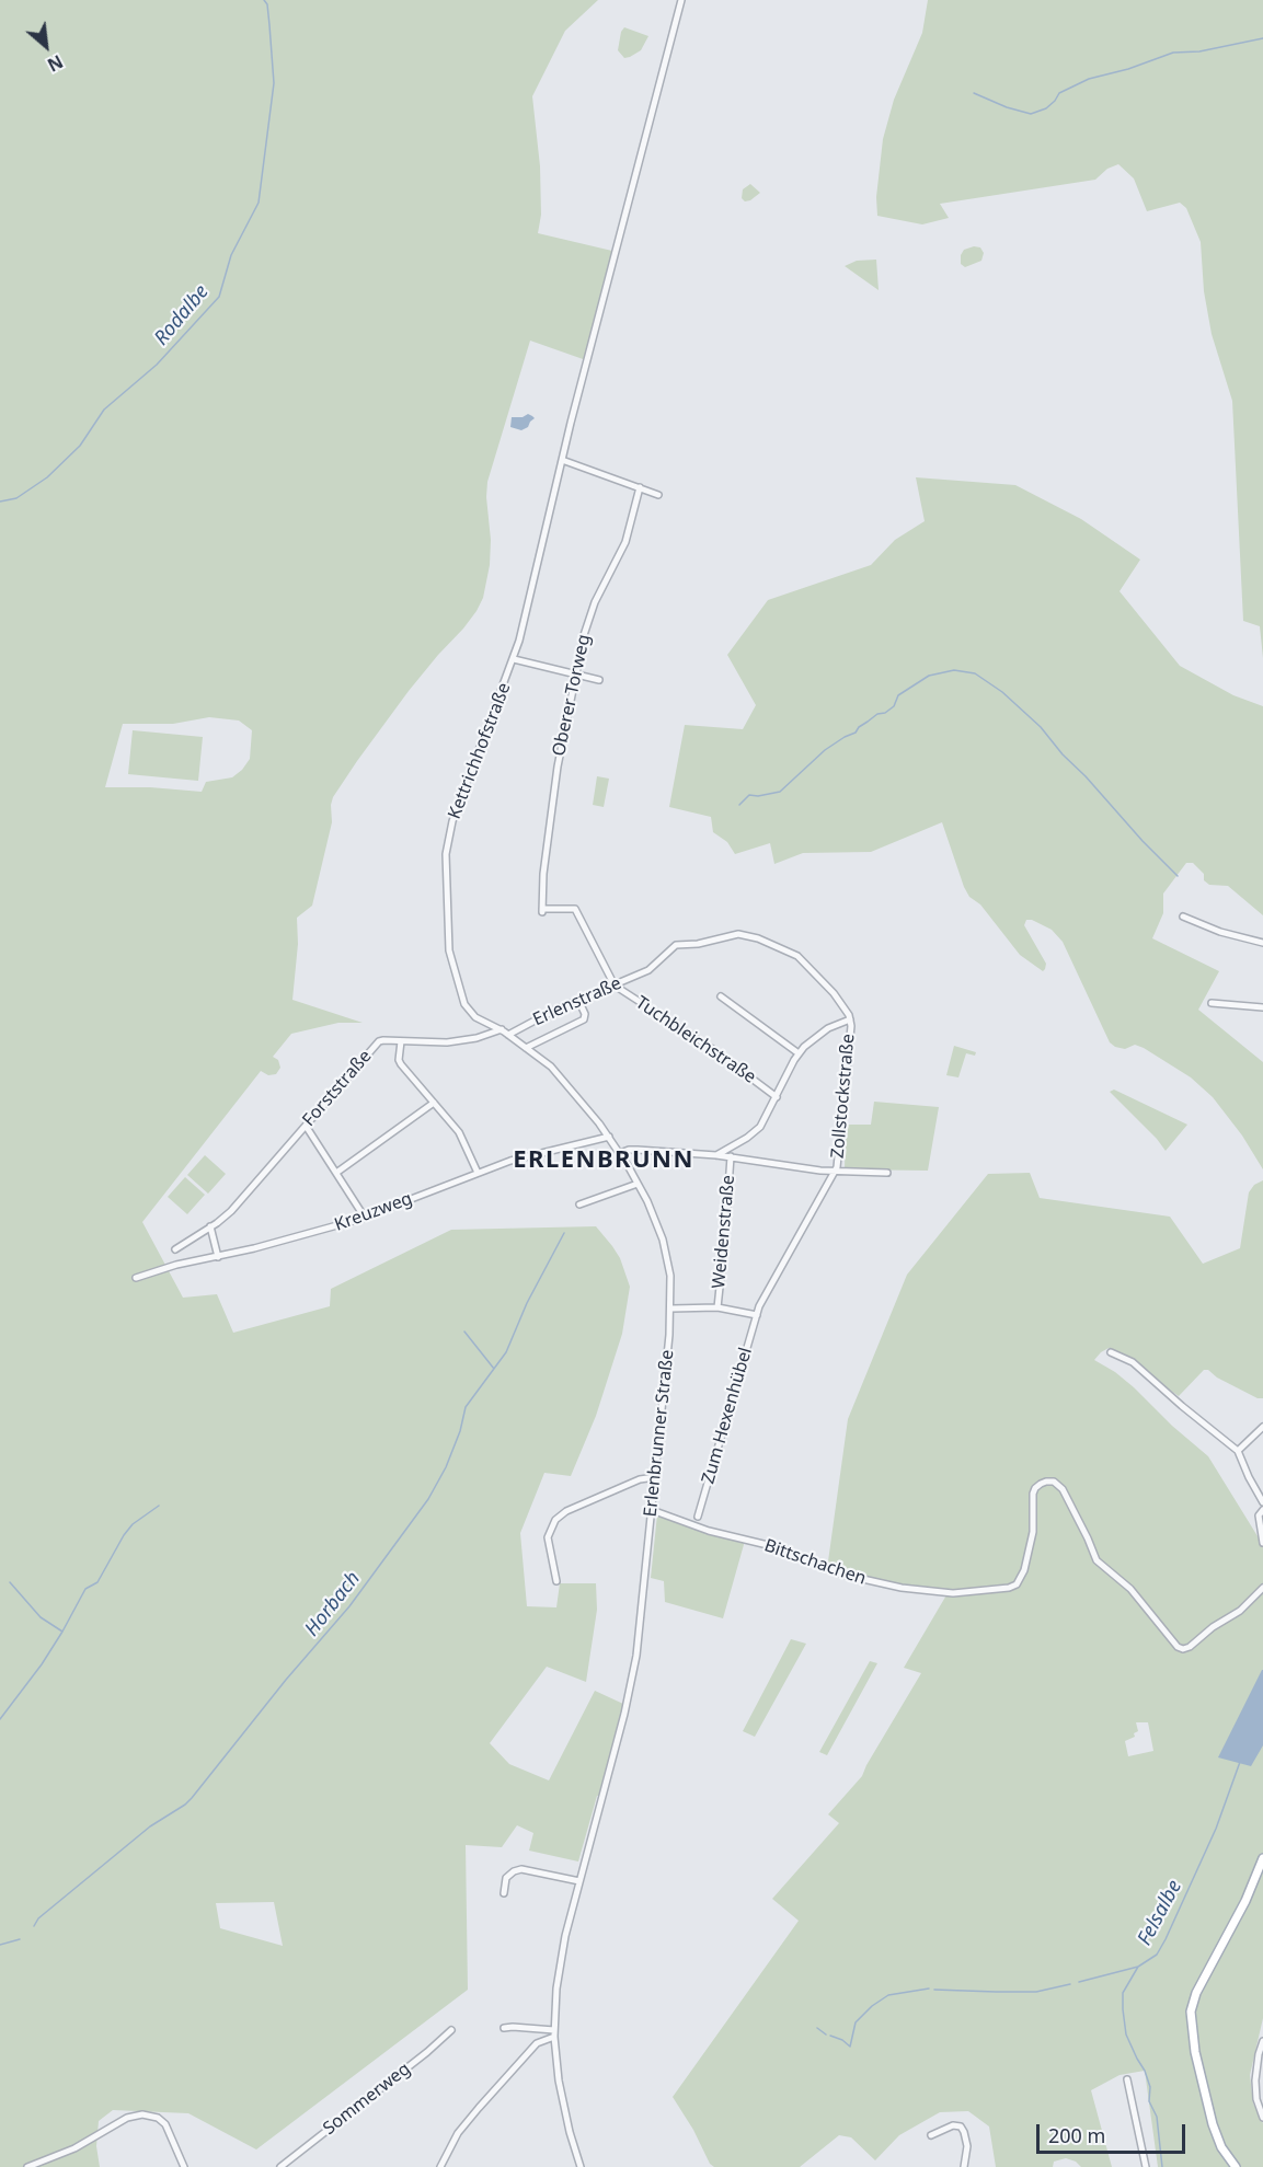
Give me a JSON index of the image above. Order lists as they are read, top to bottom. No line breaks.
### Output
{"streets":{"street":["Oberer Torweg","Kettrichhofstraße","Erlenstraße","Tuchbleichstraße","Forststraße","Zollstockstraße","Kreuzweg","Weidenstraße","Zum Hexenhübel","Erlenbrunner Straße","Bittschachen","Sommerweg"]},"crossings":[["Oberer Torweg","Erlenstraße"],["Oberer Torweg","Tuchbleichstraße"],["Kettrichhofstraße","Erlenstraße"],["Kettrichhofstraße","Forststraße"],["Kettrichhofstraße","Erlenbrunner Straße"],["Erlenstraße","Tuchbleichstraße"],["Erlenstraße","Zollstockstraße"],["Erlenstraße","Erlenbrunner Straße"],["Zollstockstraße","Zum Hexenhübel"],["Kreuzweg","Erlenbrunner Straße"],["Erlenbrunner Straße","Bittschachen"]],"districts":["ERLENBRUNN"],"water":["Rodalbe","Horbach","Felsalbe"],"scale_bar":"200 m","north":"bottom right"}
